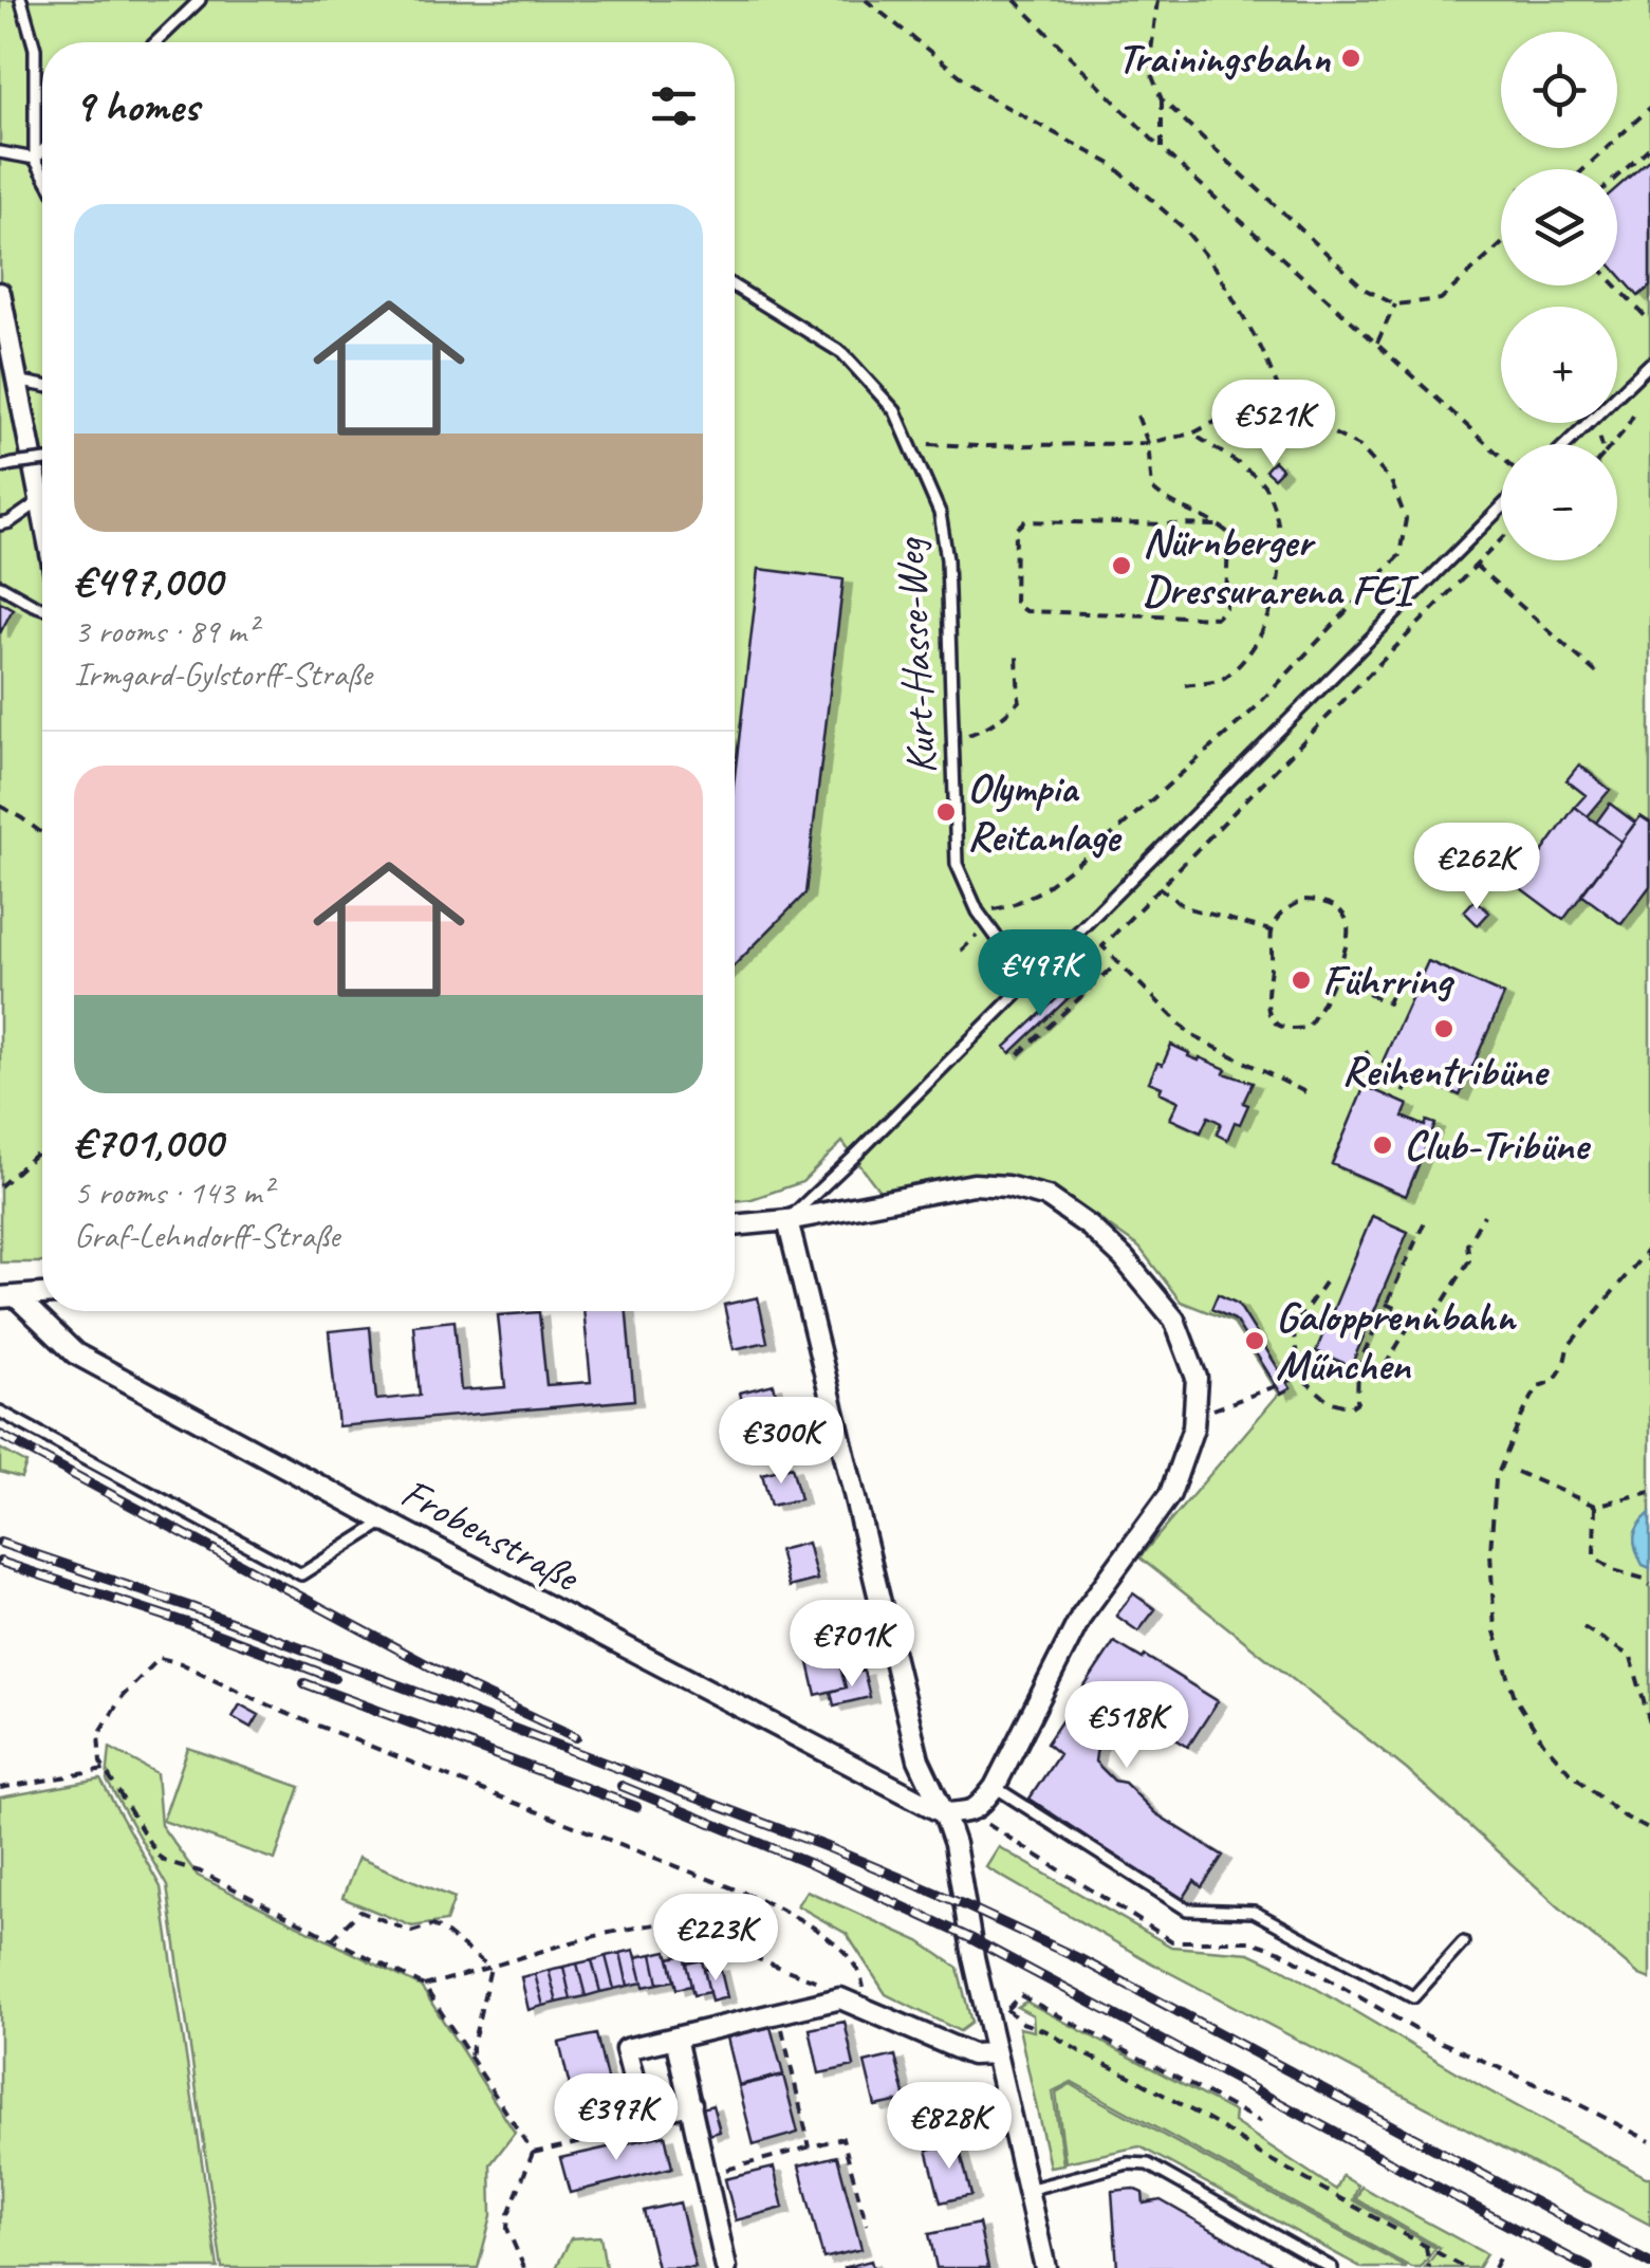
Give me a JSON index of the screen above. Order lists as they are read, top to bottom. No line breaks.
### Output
{"streets":{"street":["Frobenstraße"],"lane":["Kurt-Hasse-Weg"]},"places":["Trainingsbahn","Nürnberger Dressurarena FEI","Olympia Reitanlage","Führring","Reihentribüne","Club-Tribüne","Galopprennbahn Műnchen"],"page":{"map_buttons":["+","−"],"heading":"9 homes","list":[{"name":"€497,000","note":"3 rooms · 89 m² · Irmgard-Gylstorff-Straße"},{"name":"€701,000","note":"5 rooms · 143 m² · Graf-Lehndorff-Straße"}],"price":["€521K","€262K","€497K","€300K","€701K","€518K","€223K","€397K","€828K"]}}
